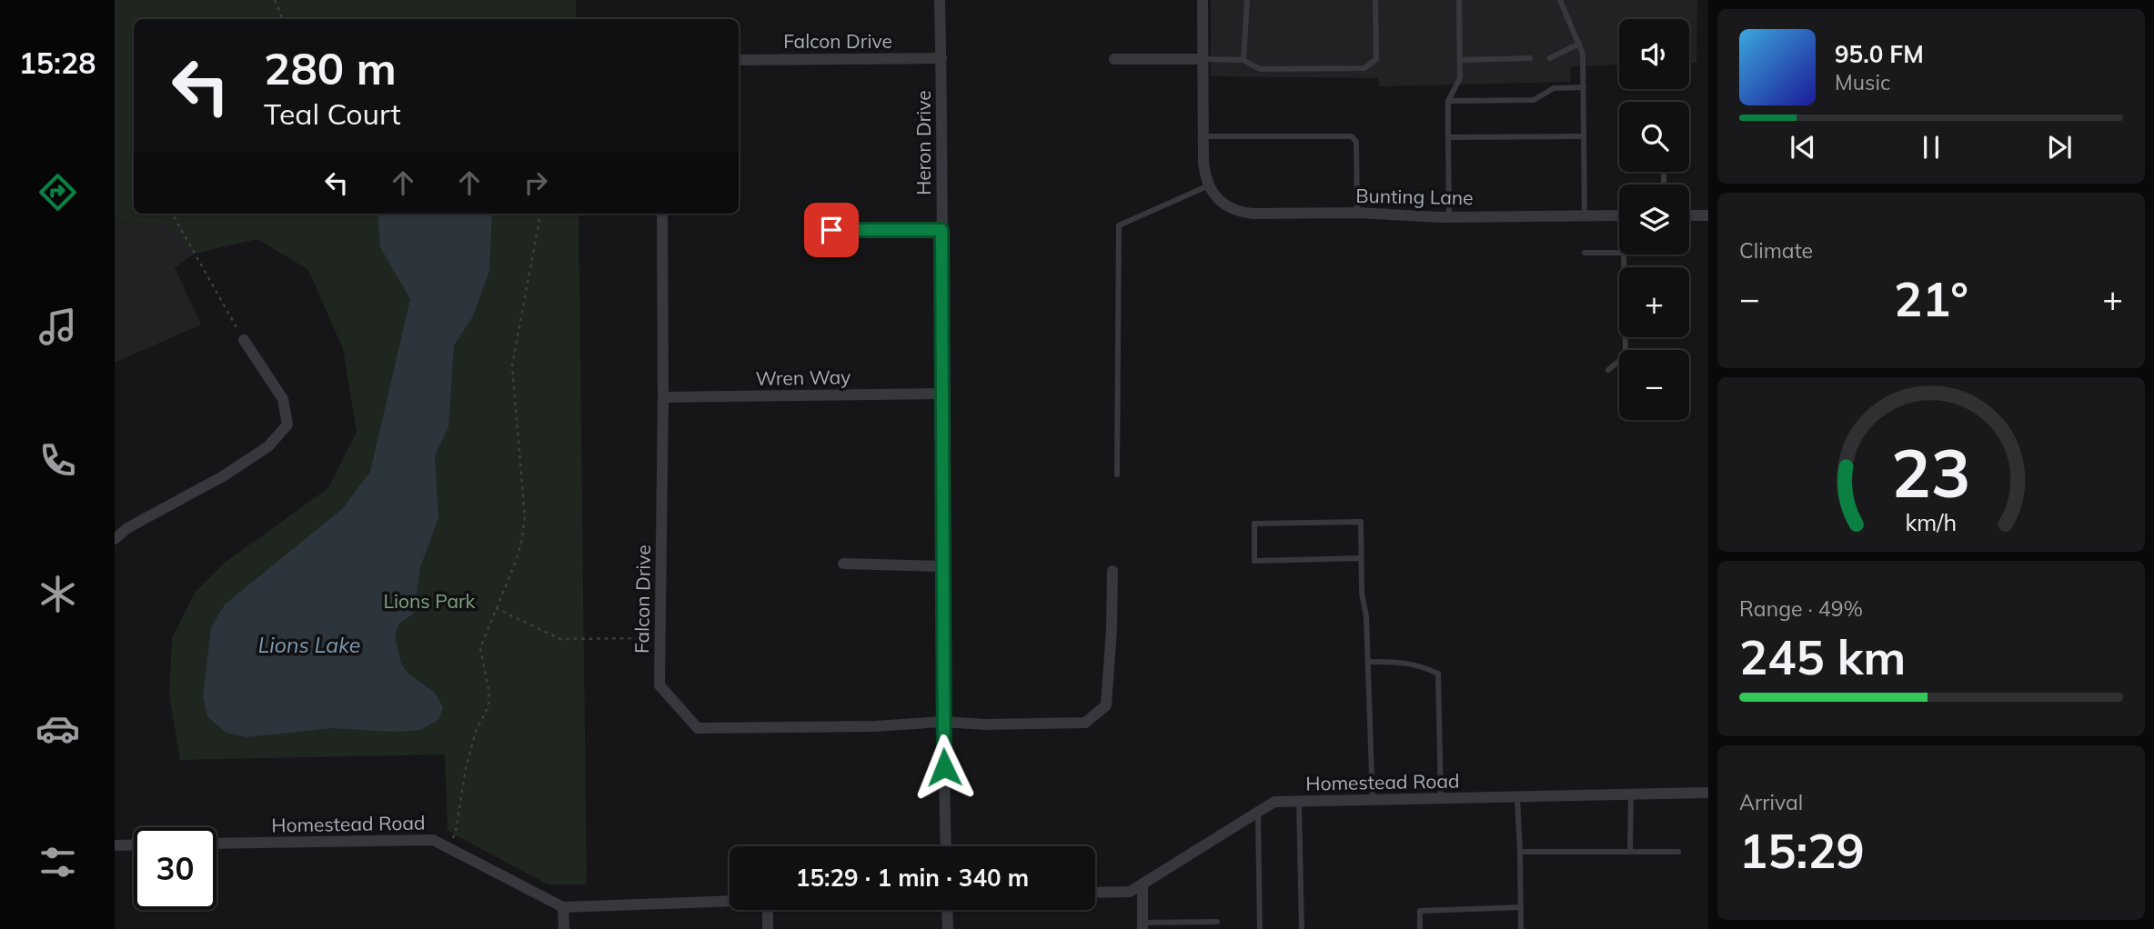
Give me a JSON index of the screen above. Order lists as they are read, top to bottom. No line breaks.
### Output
{"streets":{"street":["Falcon Drive","Heron Drive","Bunting Lane","Wren Way","Homestead Road"]},"crossings":[["Falcon Drive","Heron Drive"],["Falcon Drive","Wren Way"],["Heron Drive","Wren Way"]],"water":["Lions Lake"],"parks":["Lions Park"],"page":{"tabs":"15:28","map_buttons":["+","−"],"turn":["280 m","Teal Court"],"song":["95.0 FM","Music"],"tile":["Climate",["Range · 49%","245 km"],["Arrival","15:29"]],"heat":["−","21°","+"],"limit":"30","trip":"15:29 · 1 min · 340 m","gauge":["23","km/h"]}}
